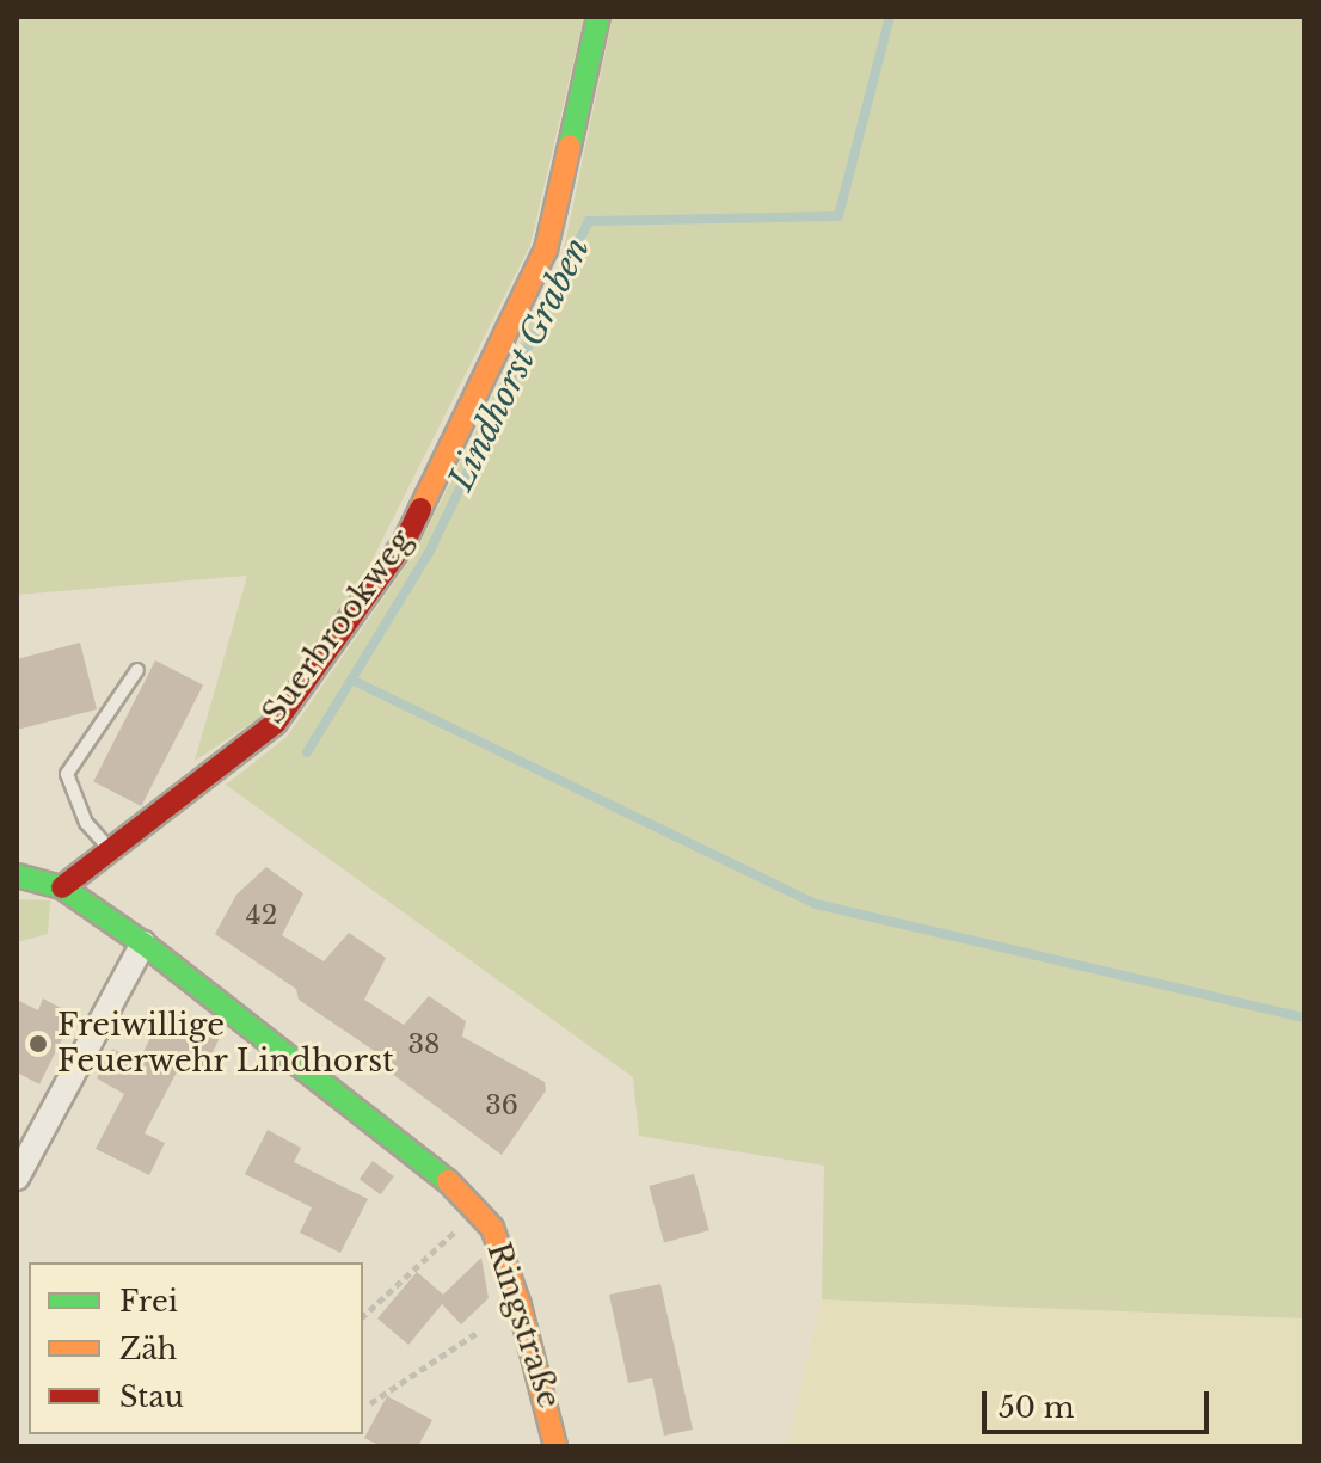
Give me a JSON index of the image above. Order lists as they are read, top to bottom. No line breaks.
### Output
{"streets":{"street":["Suerbrookweg","Ringstraße"]},"crossings":[["Suerbrookweg","Ringstraße"]],"water":["Lindhorst Graben"],"places":["Freiwillige Feuerwehr Lindhorst"],"house_numbers":["42","38","36"],"legend":["Frei","Zäh","Stau"],"scale_bar":"50 m"}
